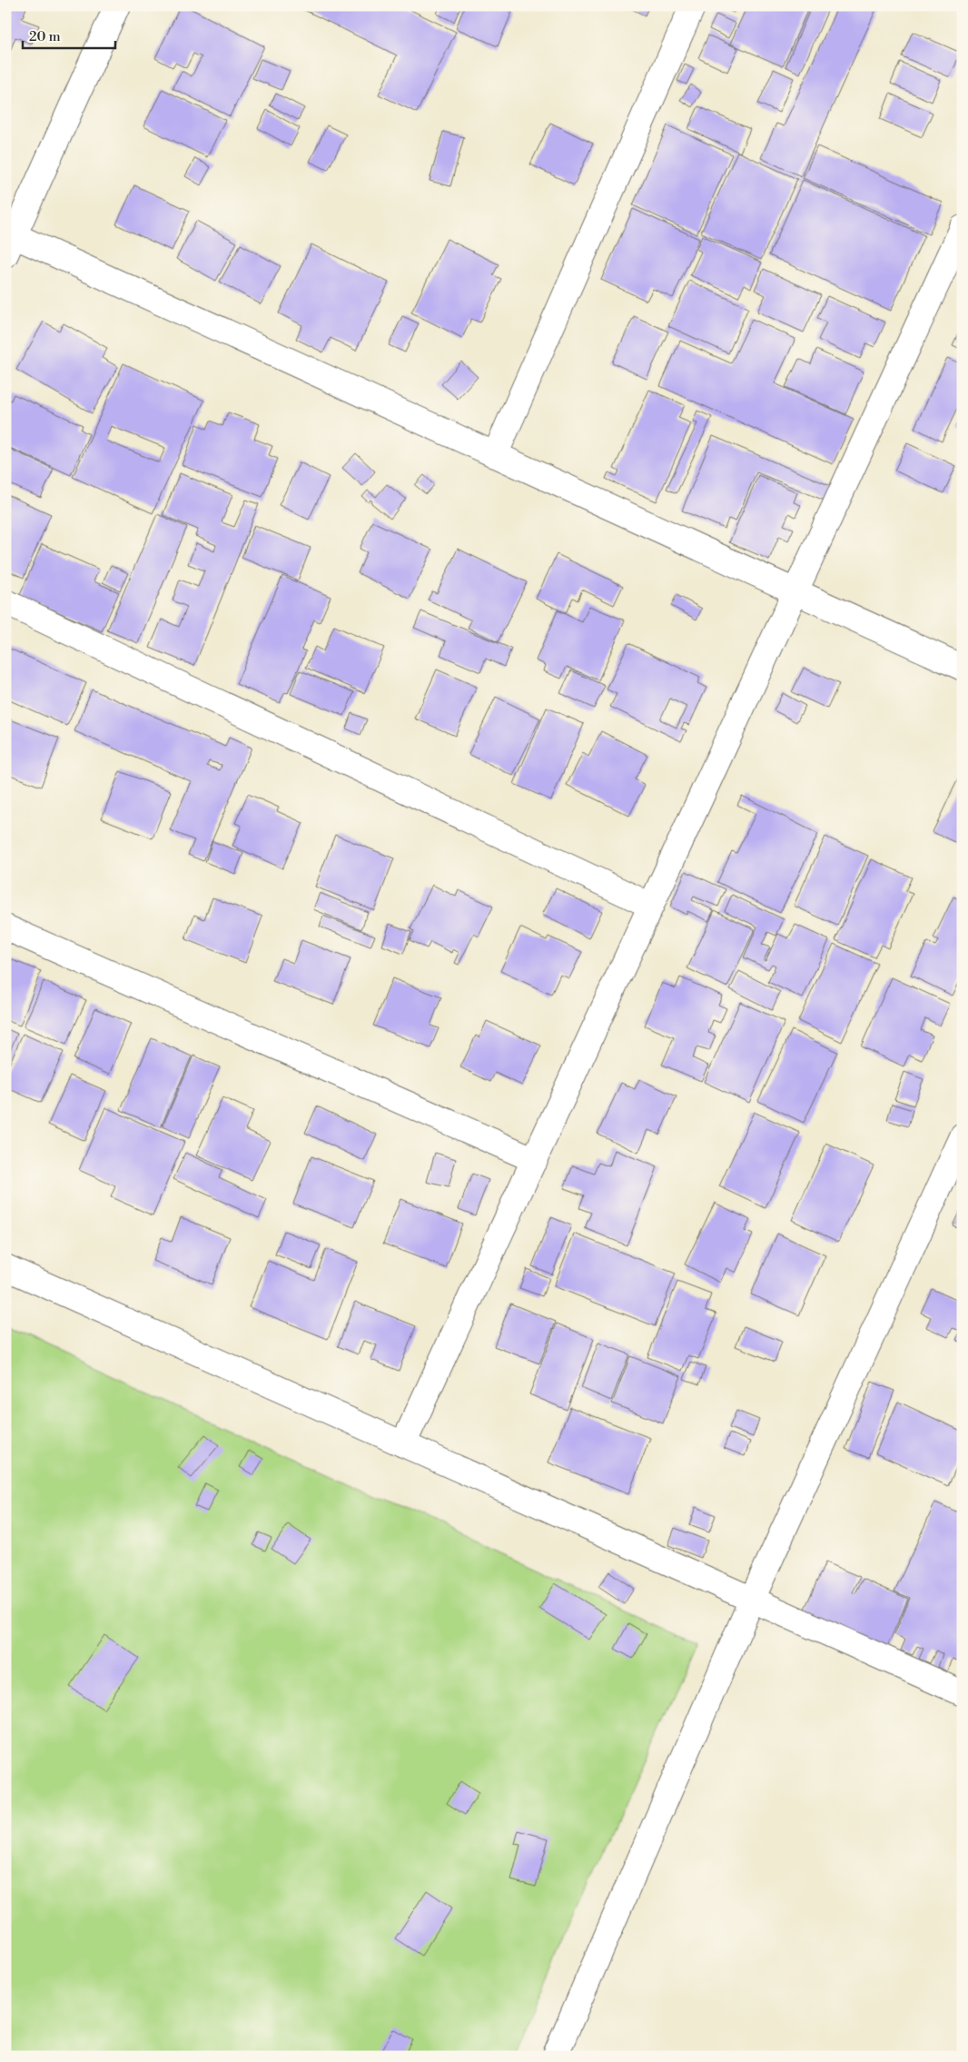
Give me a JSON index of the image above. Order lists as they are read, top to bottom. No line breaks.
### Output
{"scale_bar":"20 m"}
